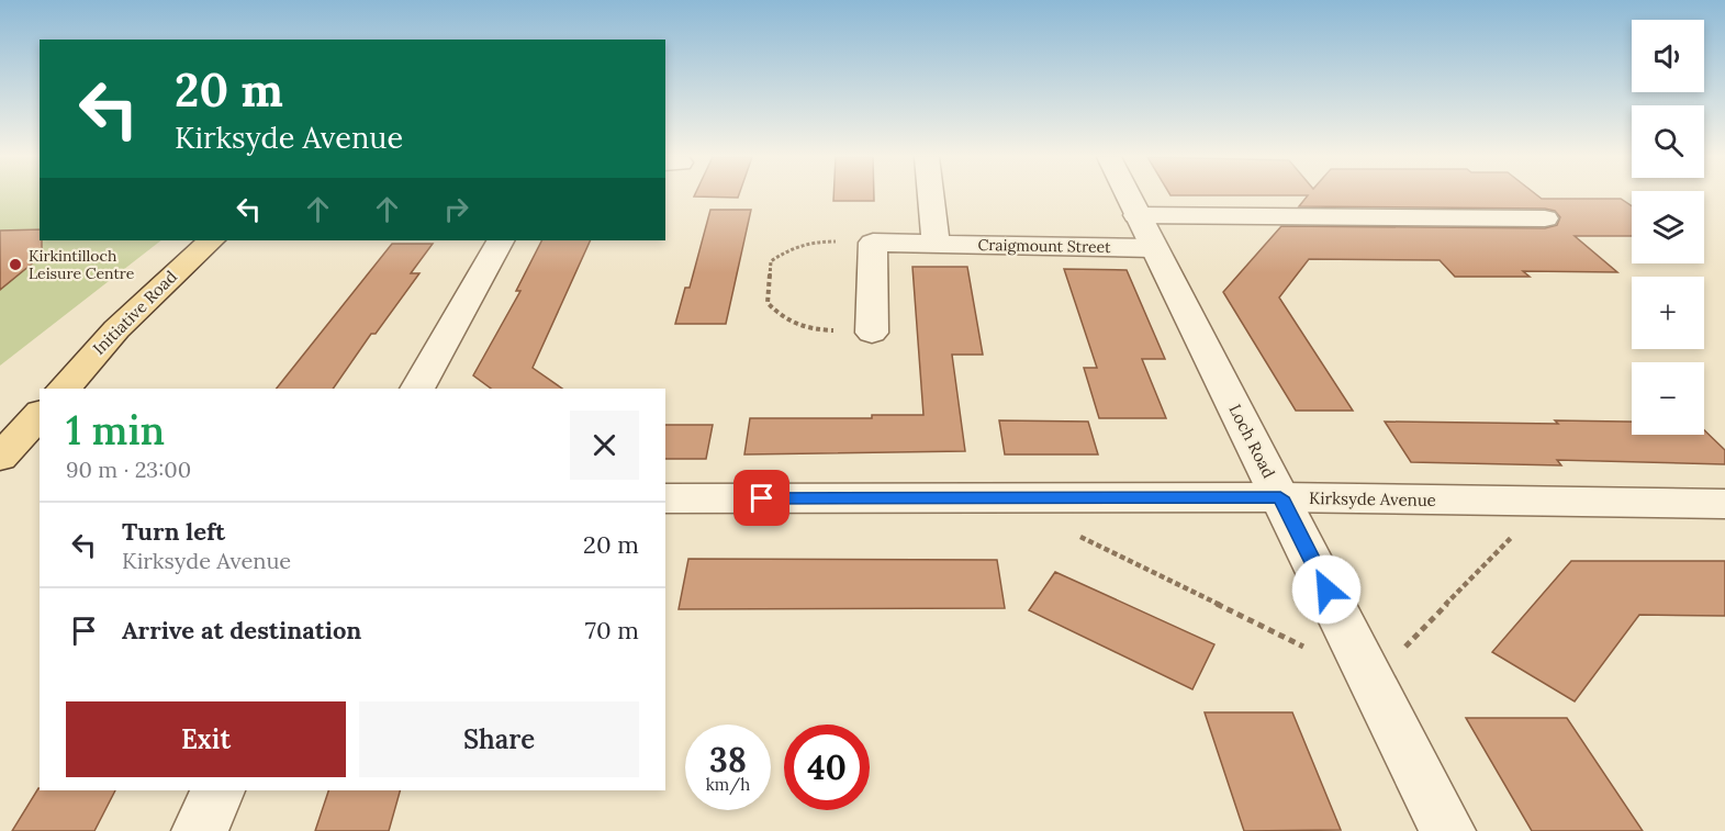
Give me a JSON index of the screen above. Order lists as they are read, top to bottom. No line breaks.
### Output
{"streets":{"main road":["Initiative Road"],"street":["Craigmount Street","Loch Road","Kirksyde Avenue"]},"crossings":[["Craigmount Street","Loch Road"],["Loch Road","Kirksyde Avenue"]],"places":["Kirkintilloch Leisure Centre"],"page":{"map_buttons":["+","−"],"turn":["20 m","Kirksyde Avenue"],"heading":["1 min","90 m · 23:00"],"list":[{"name":"Turn left","note":"Kirksyde Avenue","value":"20 m"},{"name":"Arrive at destination","value":"70 m"}],"buttons":["Exit","Share"],"speed":"38 km/h","limit":"40"}}
